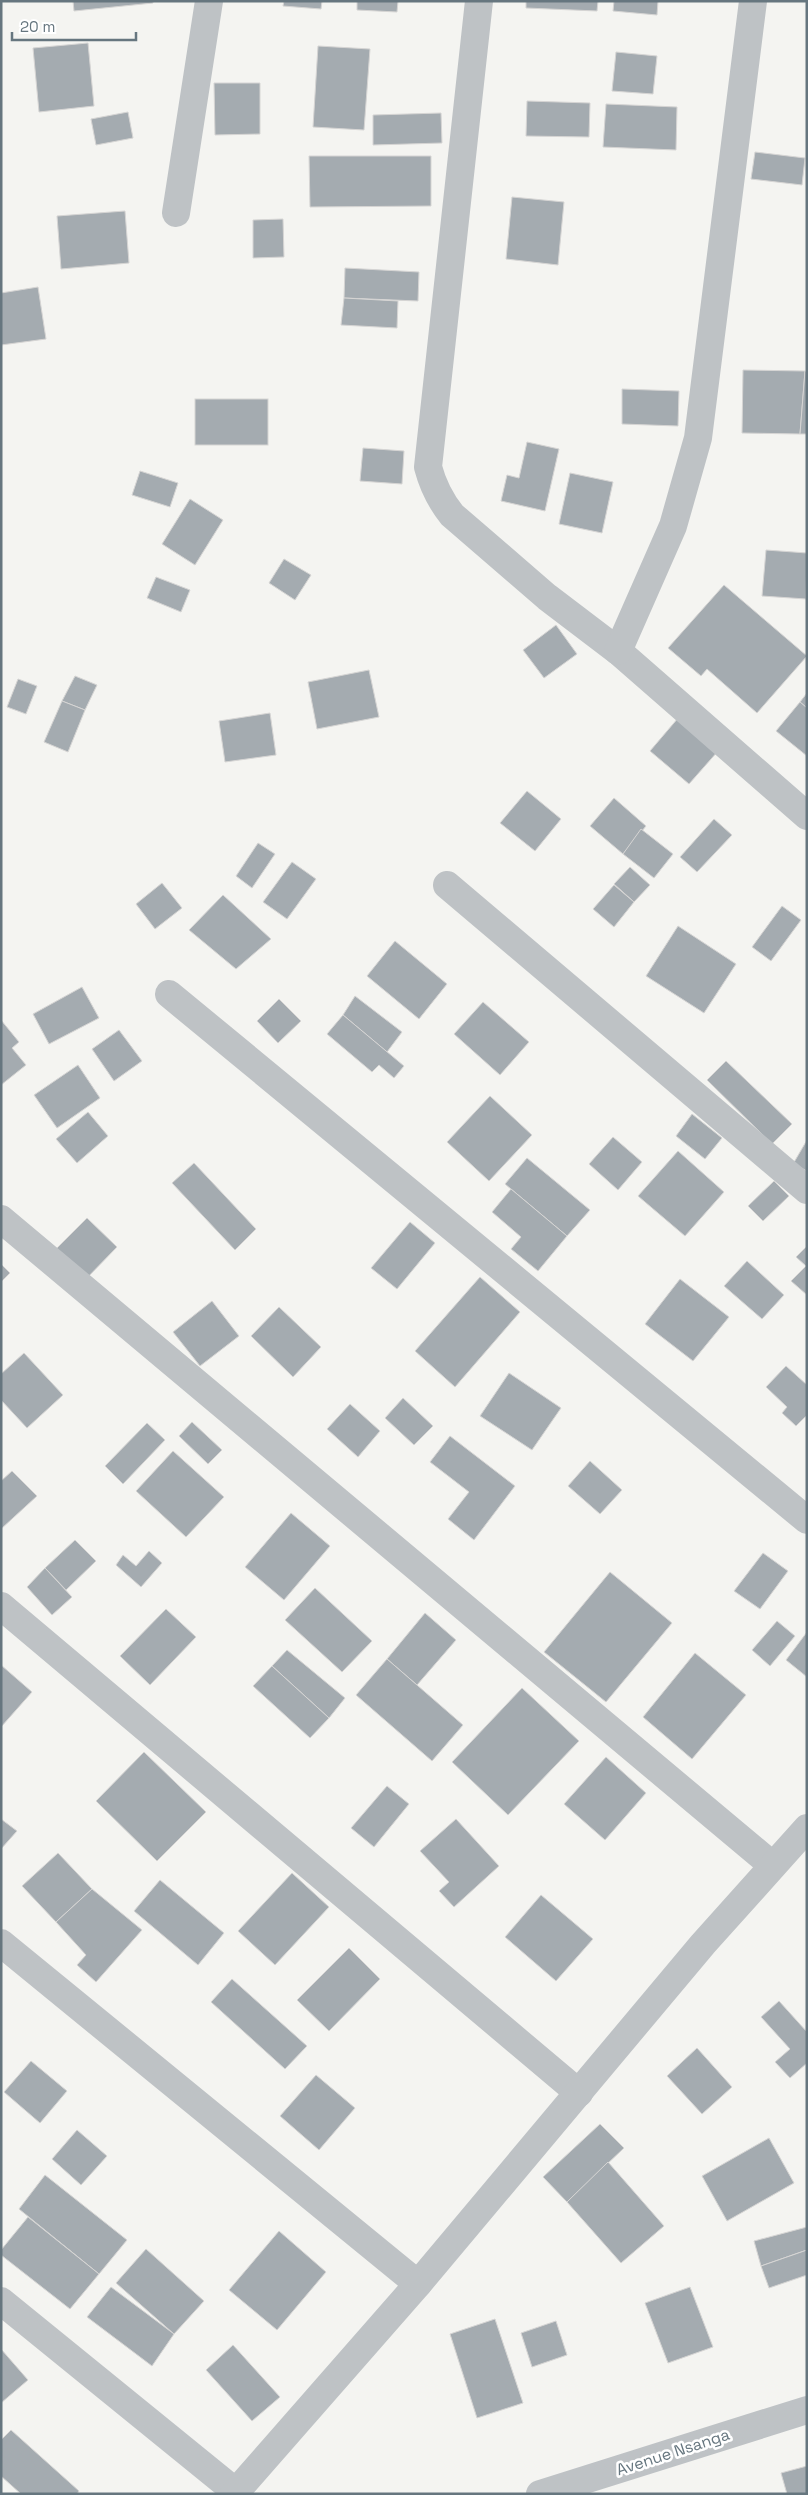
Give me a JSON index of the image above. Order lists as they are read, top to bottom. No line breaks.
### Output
{"streets":{"street":["Avenue Nsanga"]},"scale_bar":"20 m"}
